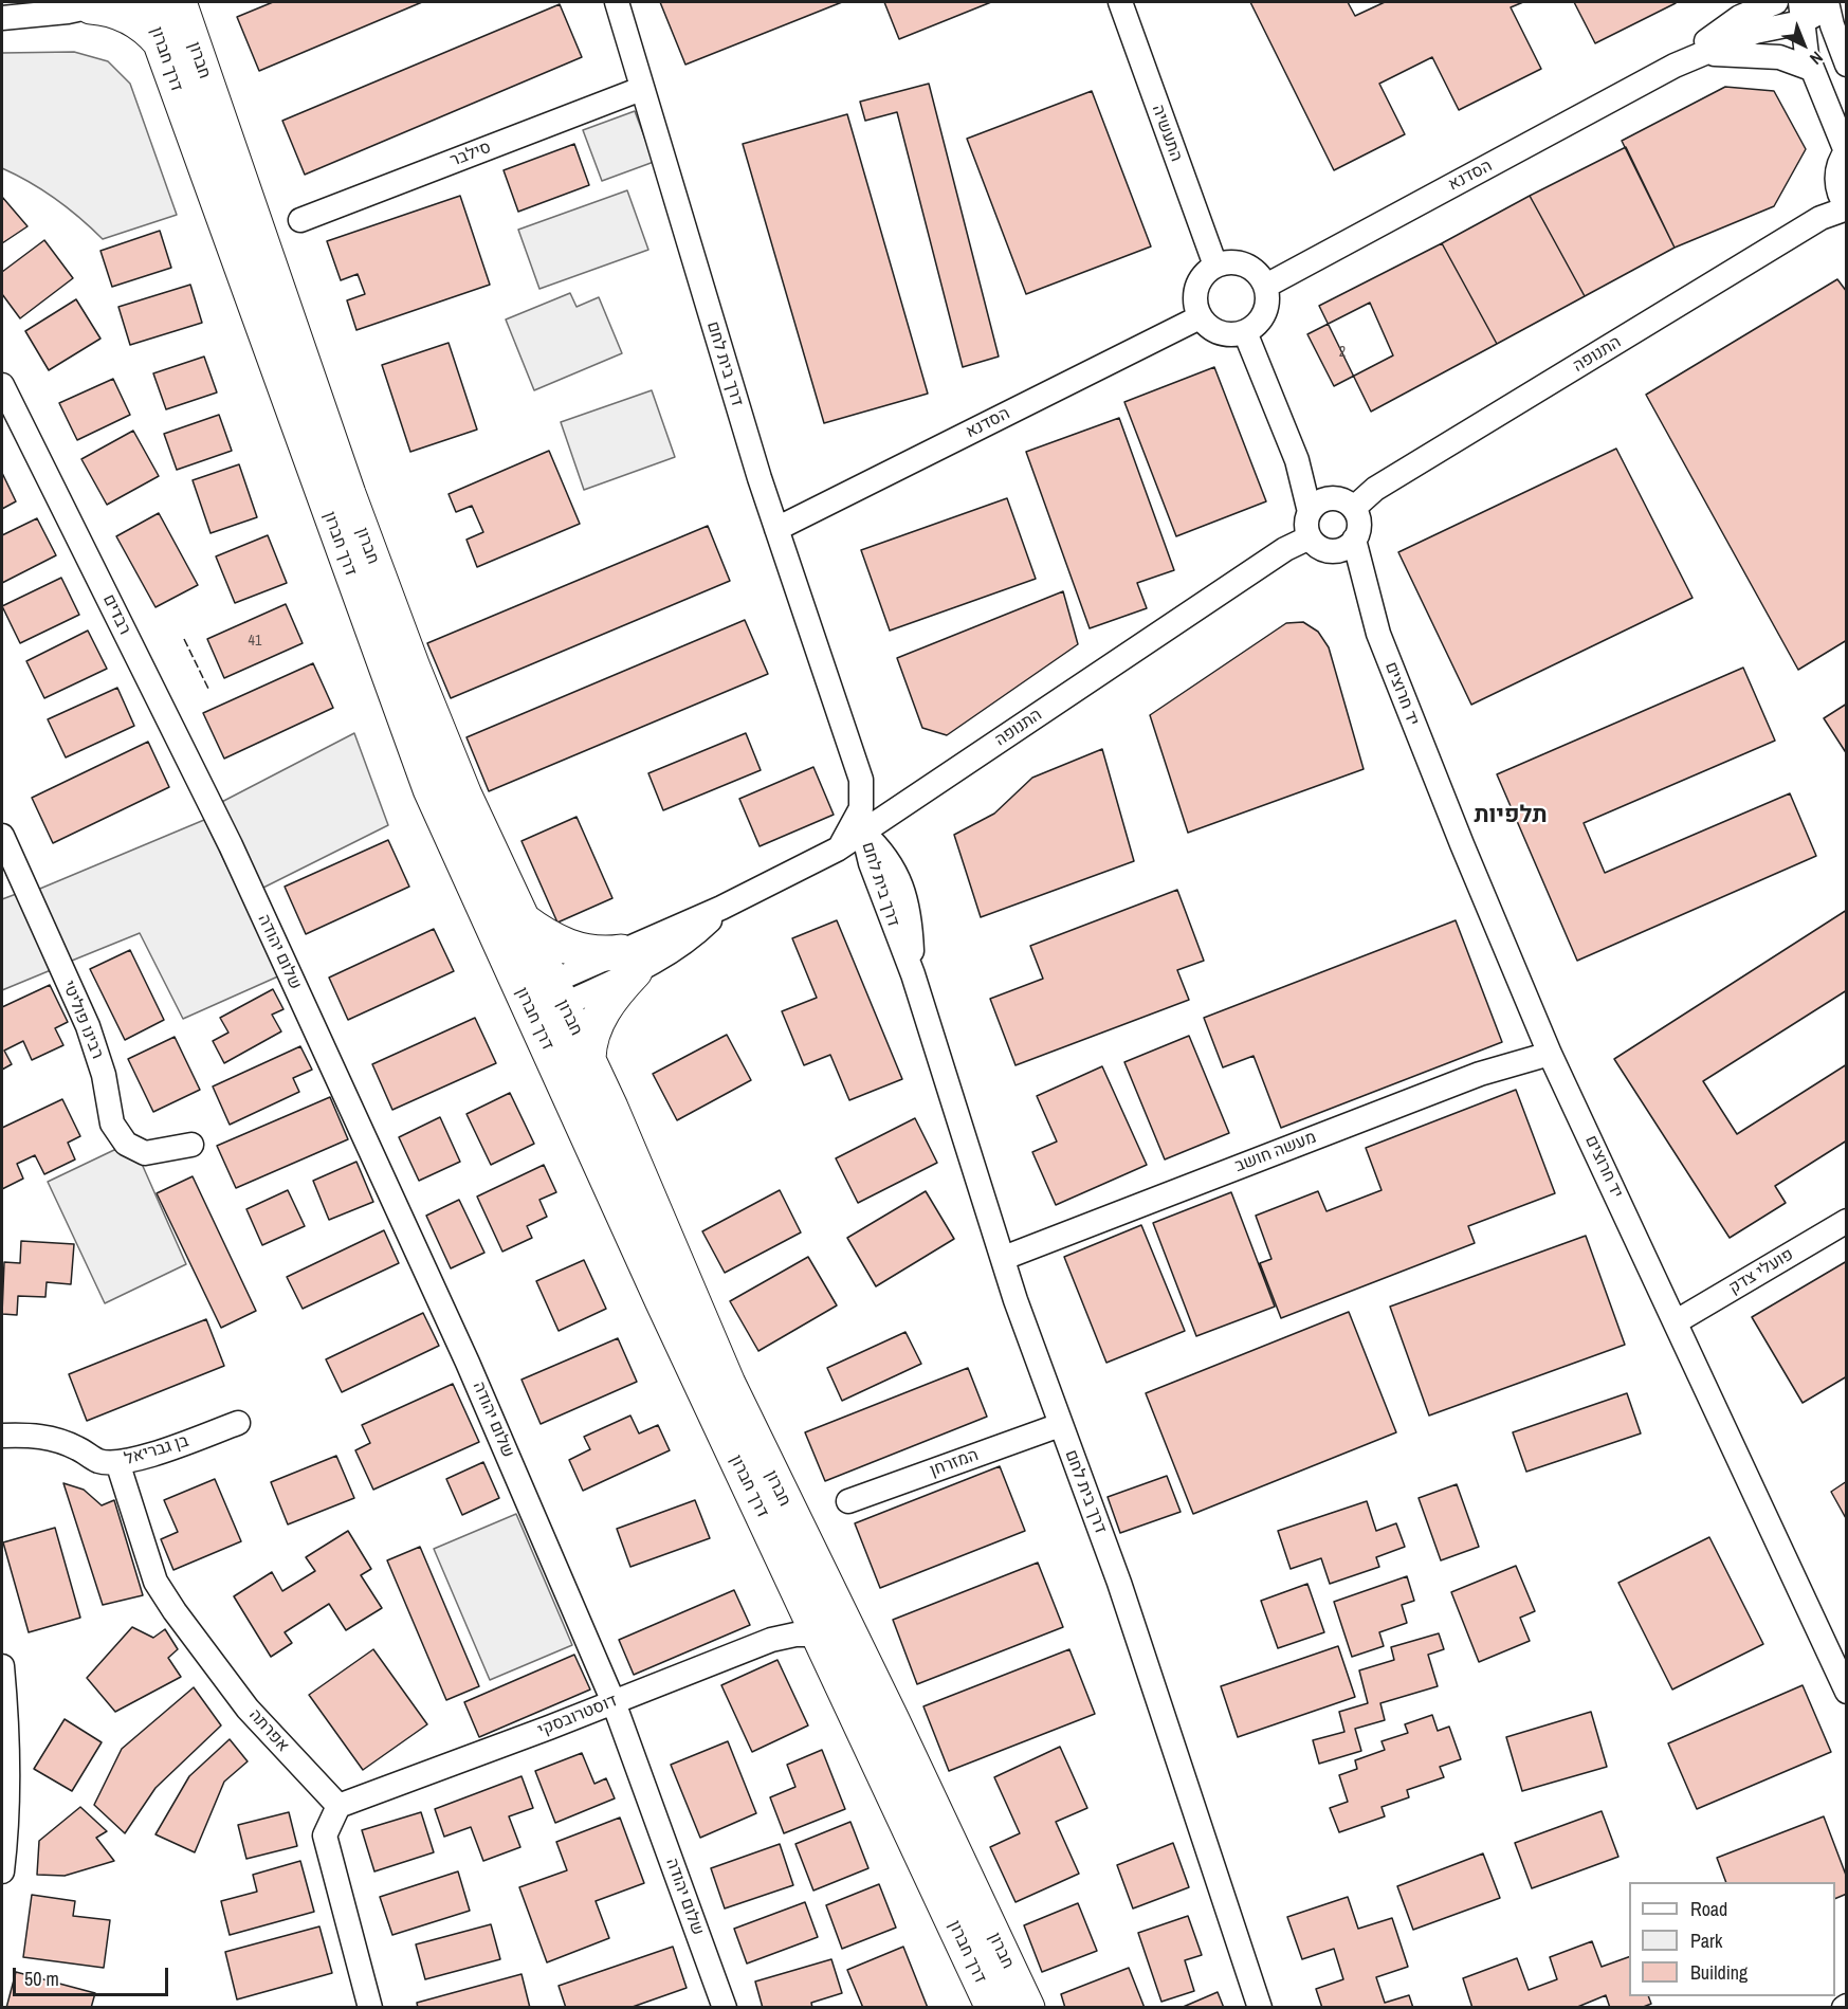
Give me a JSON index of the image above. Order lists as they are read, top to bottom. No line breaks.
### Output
{"streets":{"highway":["דרך חברון","חברון"],"street":["התעשיה","סילבר","הסדנא","התנופה","דרך בית לחם","רבדים","יד חרוצים","שלום יהודה","רבינו פוליטי","מעשה חושב","פועלי צדק","בן גבריאל","המזרחן","דוסטרובסקי","אפרתה"]},"crossings":[["דרך חברון","התנופה"],["דרך חברון","דוסטרובסקי"],["חברון","התנופה"],["התעשיה","הסדנא"],["סילבר","דרך בית לחם"],["הסדנא","דרך בית לחם"],["התנופה","דרך בית לחם"],["התנופה","יד חרוצים"],["דרך בית לחם","מעשה חושב"],["דרך בית לחם","המזרחן"],["רבדים","שלום יהודה"],["יד חרוצים","מעשה חושב"],["יד חרוצים","פועלי צדק"],["שלום יהודה","דוסטרובסקי"],["בן גבריאל","אפרתה"],["דוסטרובסקי","אפרתה"]],"districts":["תלפיות"],"house_numbers":["2","41"],"legend":["Road","Park","Building"],"scale_bar":"50 m","north":"bottom right"}
